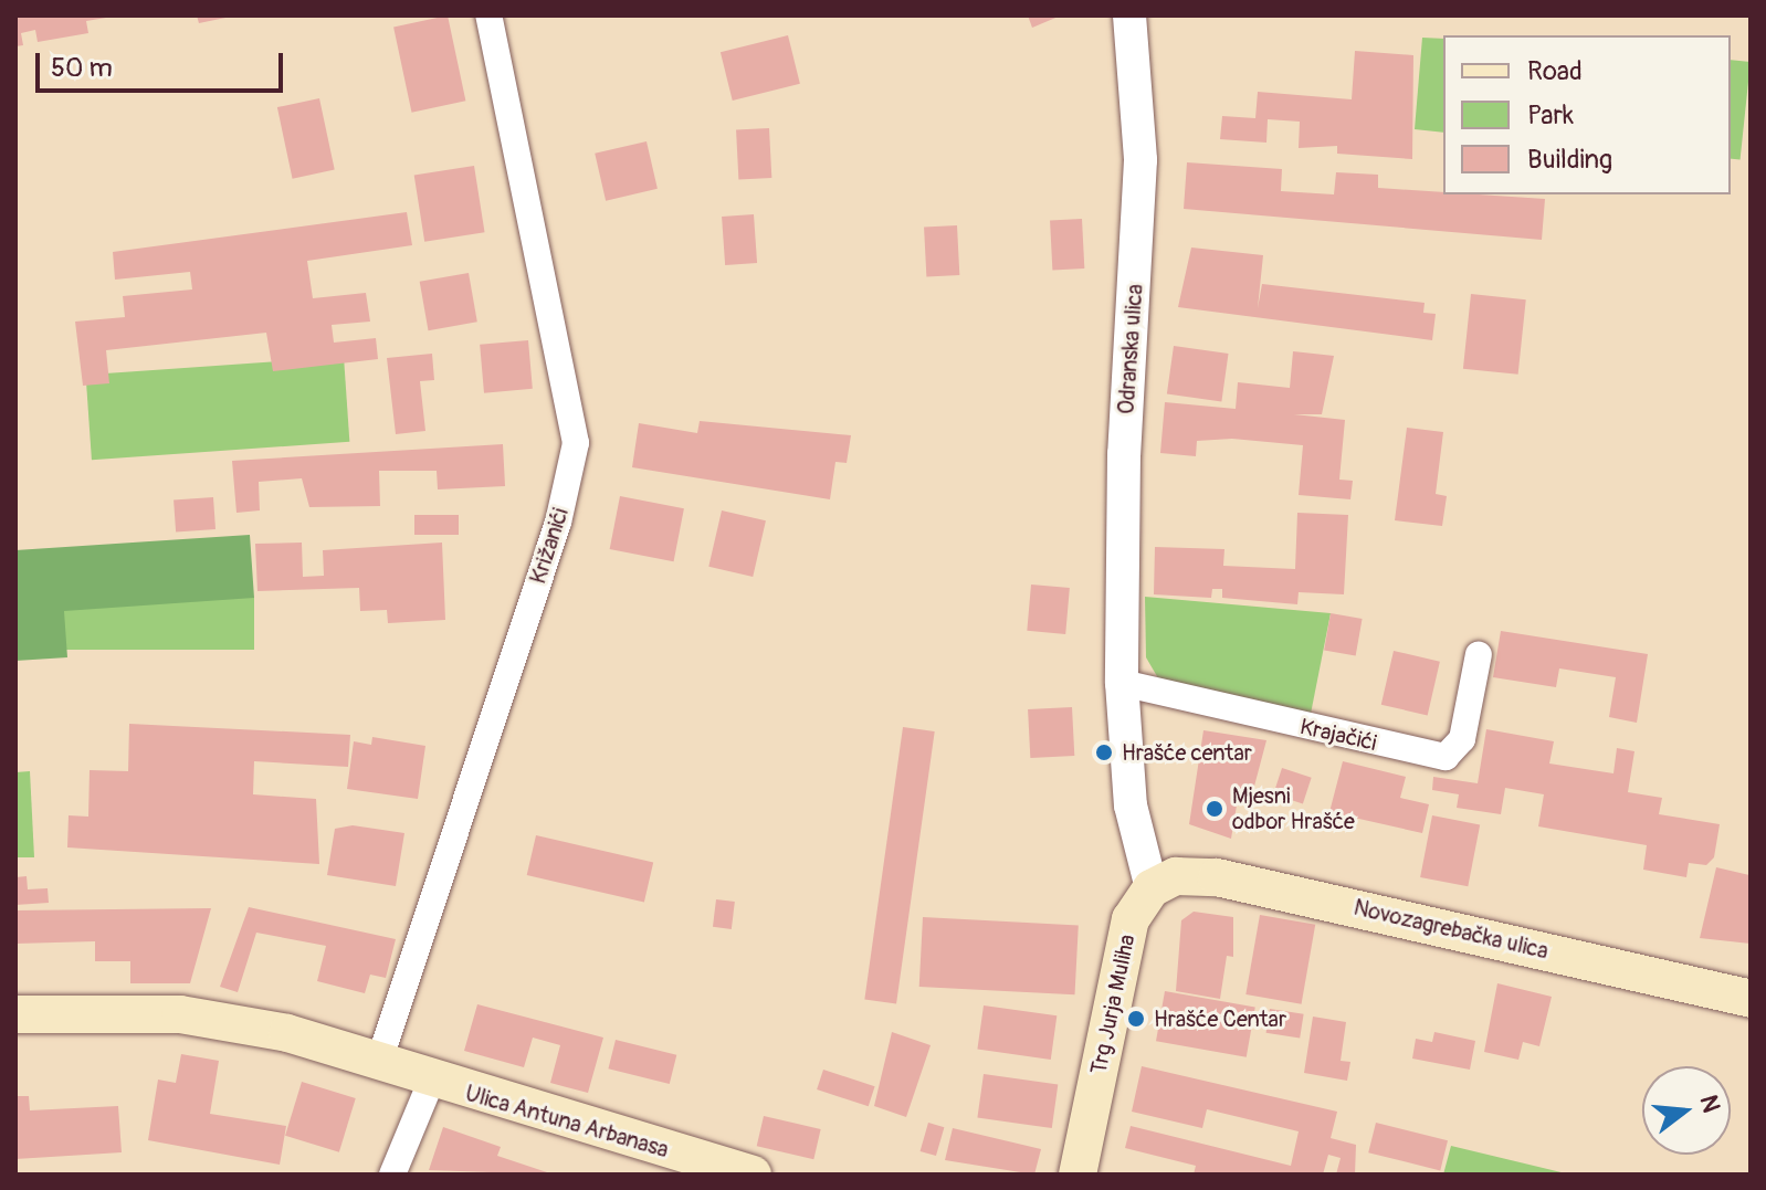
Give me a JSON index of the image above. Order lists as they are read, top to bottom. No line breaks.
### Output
{"streets":{"main road":["Novozagrebačka ulica","Trg Jurja Muliha","Ulica Antuna Arbanasa"],"street":["Odranska ulica","Križanići","Krajačići"]},"crossings":[["Odranska ulica","Krajačići"],["Križanići","Ulica Antuna Arbanasa"],["Novozagrebačka ulica","Trg Jurja Muliha"]],"places":["Hrašće centar","Mjesni odbor Hrašće","Hrašće Centar"],"legend":["Road","Park","Building"],"scale_bar":"50 m","north":"right"}
